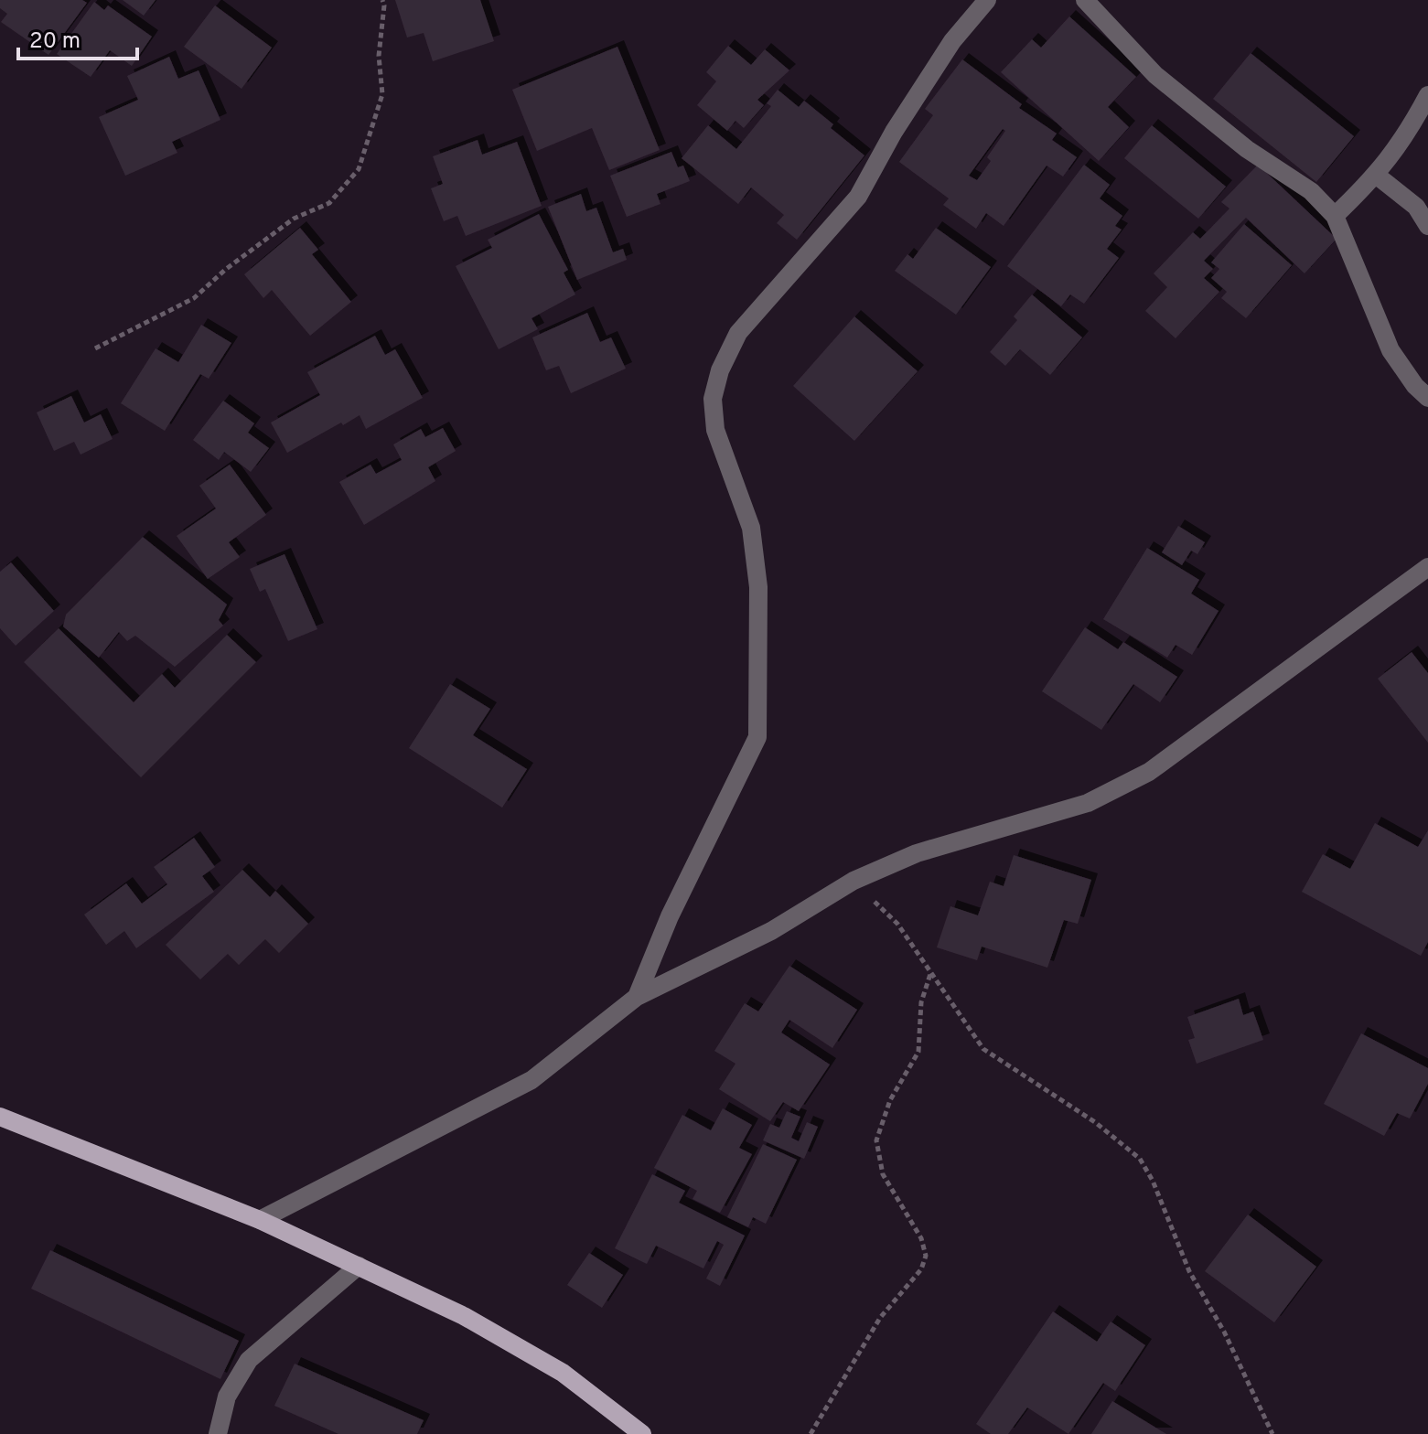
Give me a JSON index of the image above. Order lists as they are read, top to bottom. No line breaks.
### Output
{"scale_bar":"20 m"}
